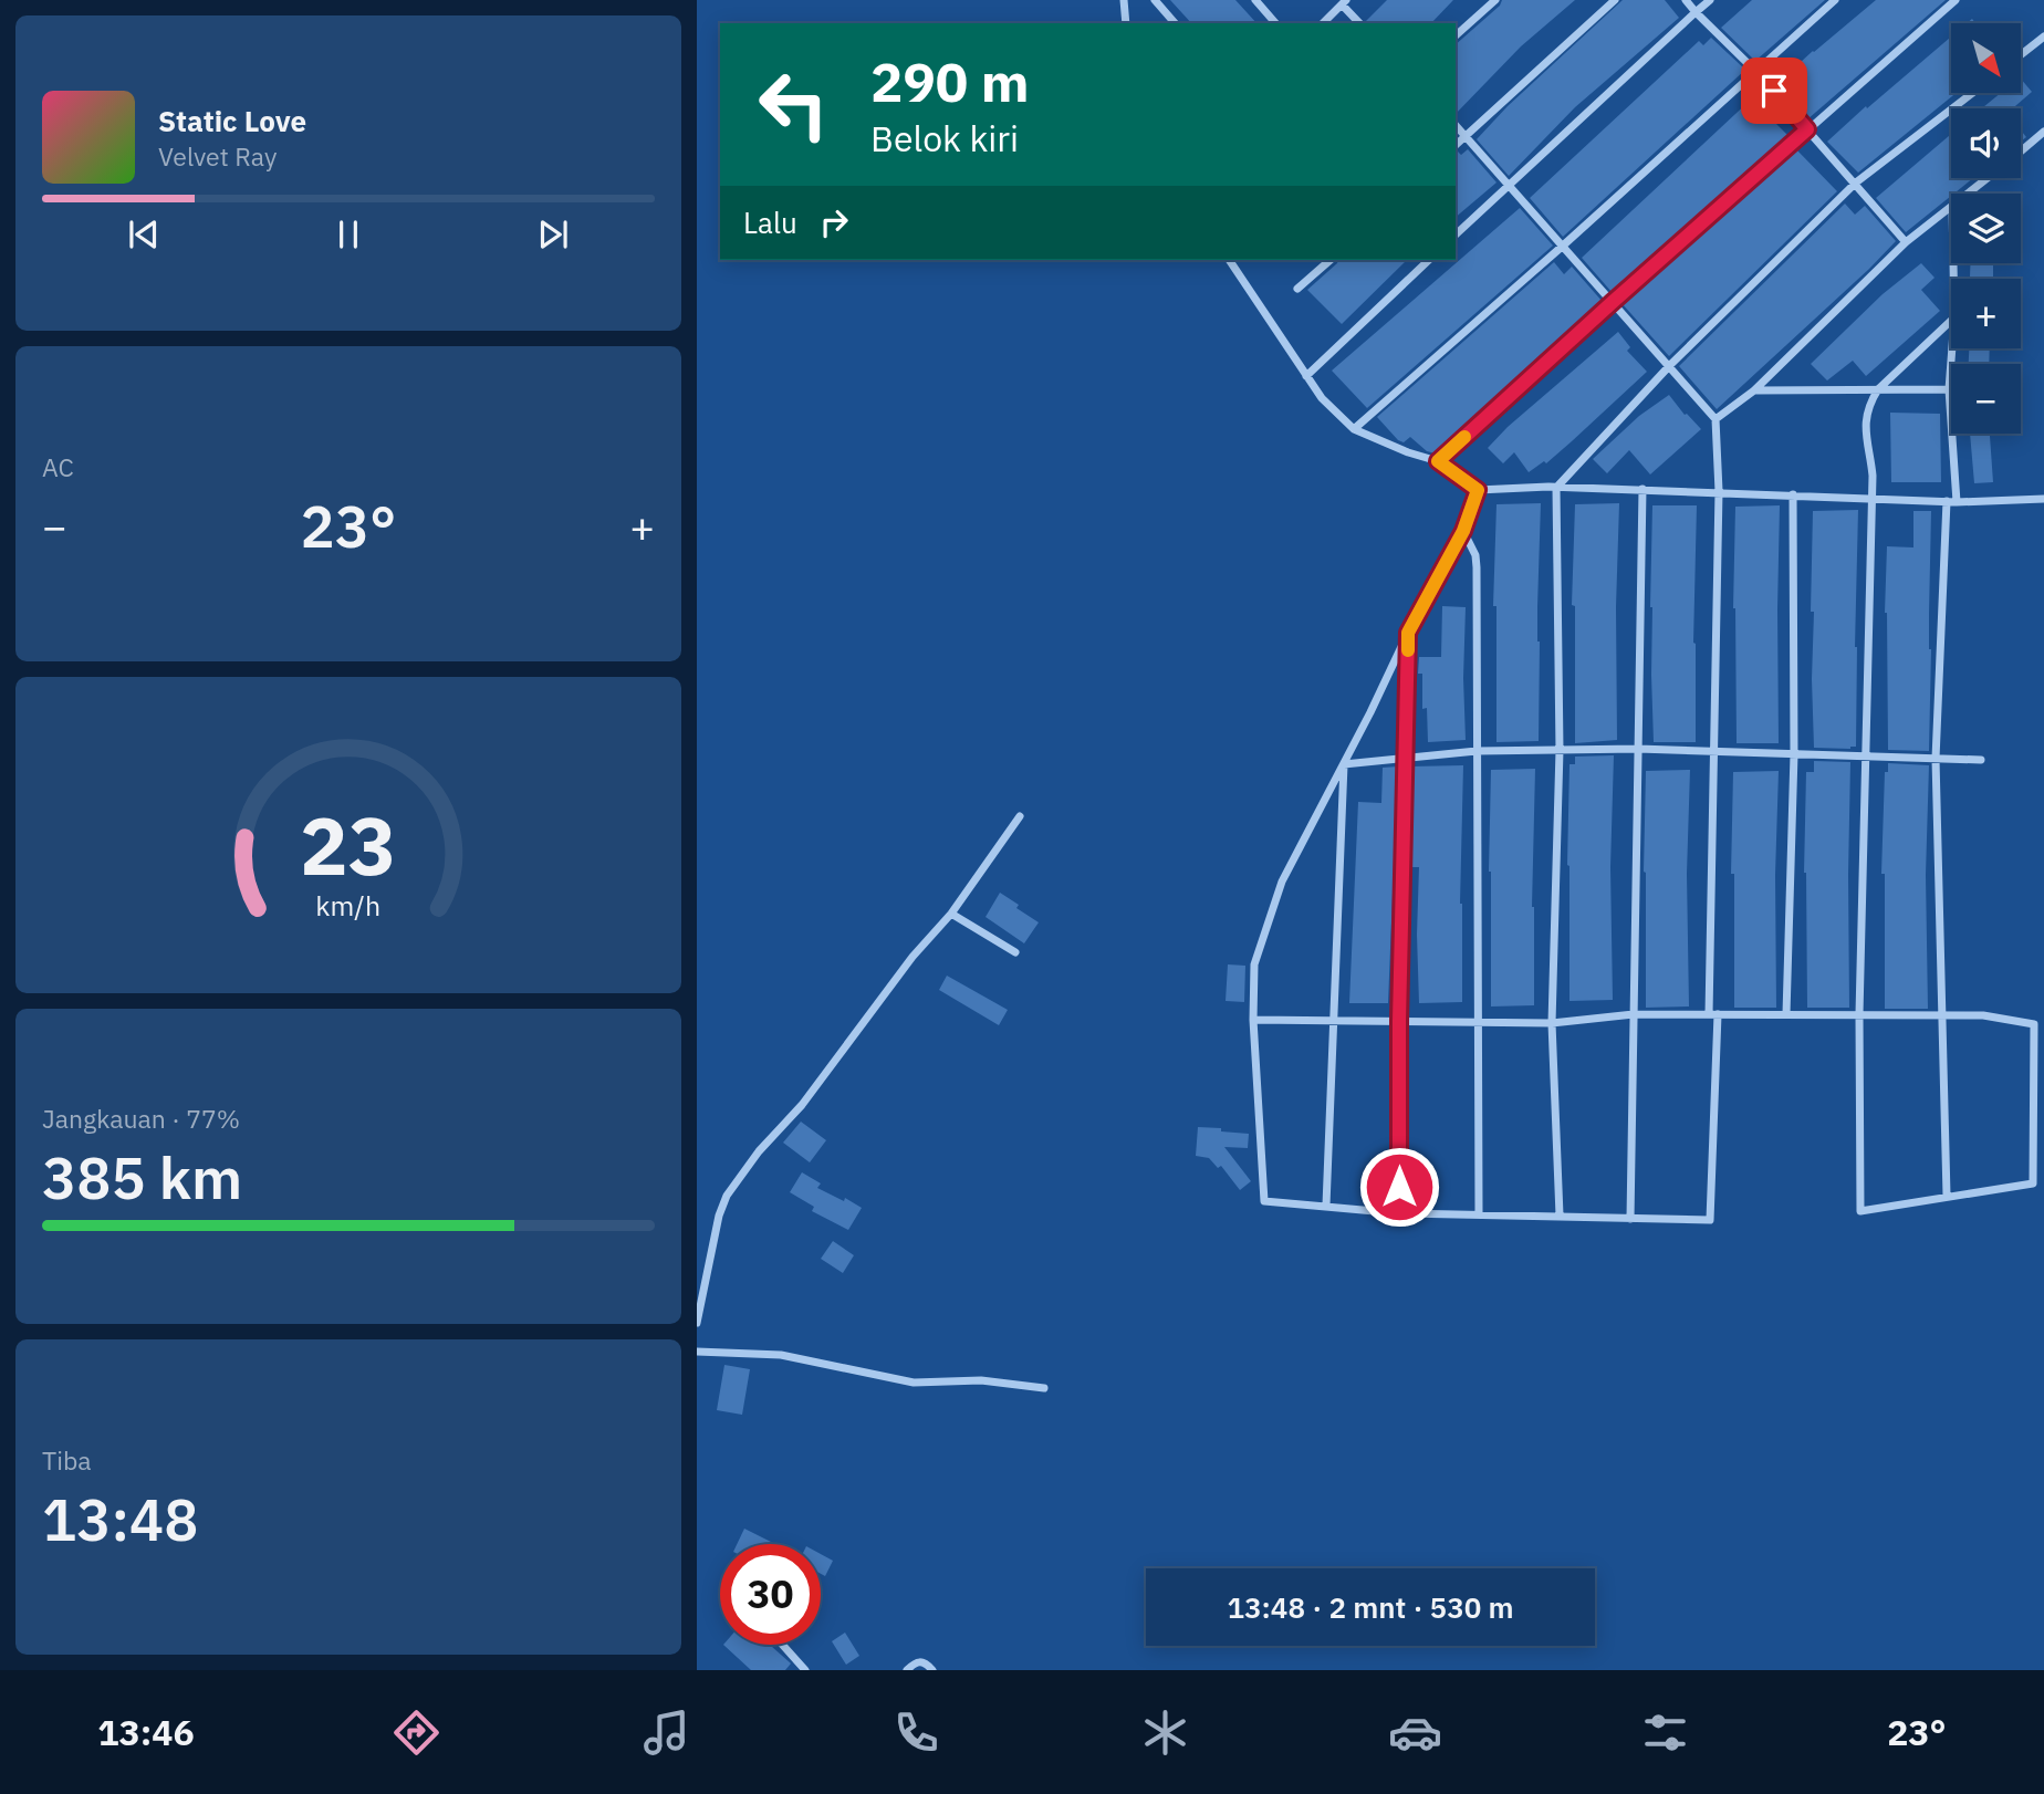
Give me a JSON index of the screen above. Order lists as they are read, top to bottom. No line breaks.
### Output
{"north":"bottom right","page":{"map_buttons":["+","−"],"turn":["290 m","Belok kiri"],"song":["Static Love","Velvet Ray"],"then":"Lalu","tile":["AC",["Jangkauan · 77%","385 km"],["Tiba","13:48"]],"heat":["−","23°","+"],"limit":"30","trip":"13:48 · 2 mnt · 530 m","tabs":["13:46","23°"],"gauge":["23","km/h"]}}
